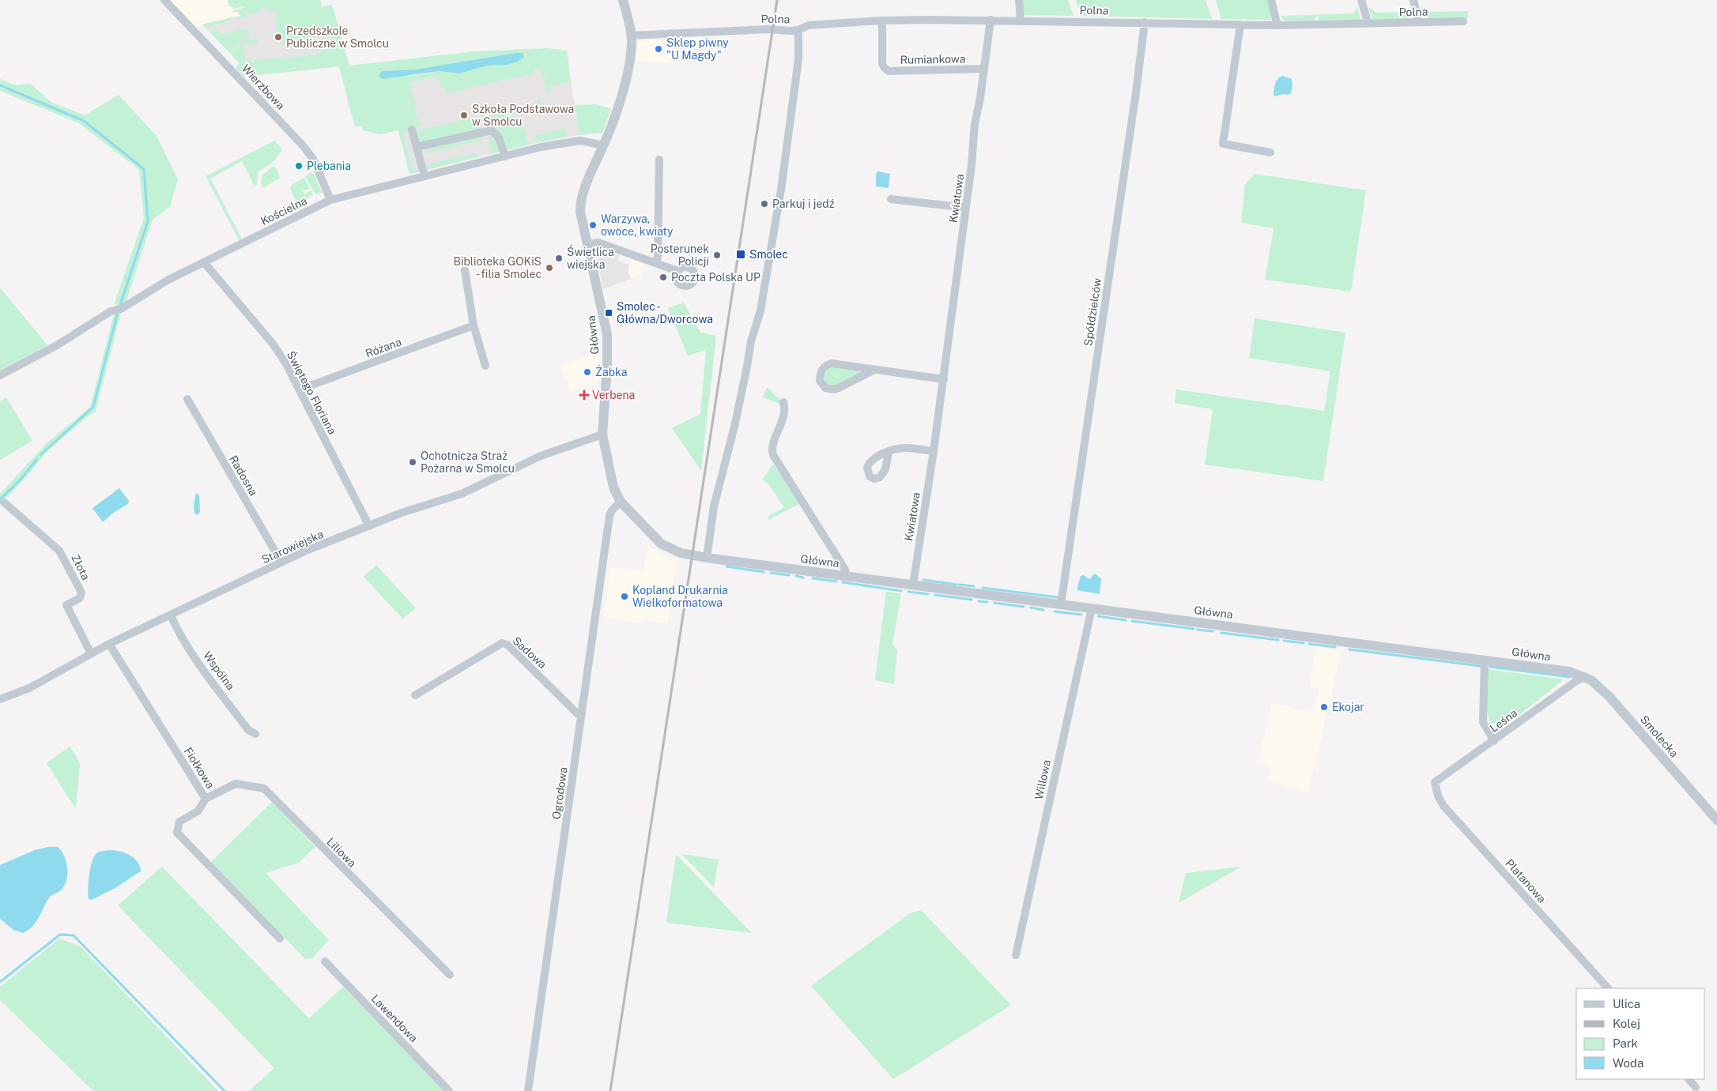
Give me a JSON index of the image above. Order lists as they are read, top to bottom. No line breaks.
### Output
{"streets":{"street":["Polna","Rumiankowa","Wierzbowa","Kwiatowa","Kościelna","Spółdzielców","Główna","Różana","Świętego Floriana","Radosna","Starowiejska","Złota","Sadowa","Wspólna","Leśna","Smolecka","Fiołkowa","Willowa","Ogrodowa","Liliowa","Platanowa","Lawendowa"]},"crossings":[["Polna","Rumiankowa"],["Polna","Kwiatowa"],["Polna","Spółdzielców"],["Polna","Główna"],["Rumiankowa","Kwiatowa"],["Wierzbowa","Kościelna"],["Kwiatowa","Główna"],["Kościelna","Główna"],["Kościelna","Świętego Floriana"],["Spółdzielców","Główna"],["Główna","Starowiejska"],["Główna","Leśna"],["Główna","Smolecka"],["Główna","Willowa"],["Główna","Ogrodowa"],["Różana","Świętego Floriana"],["Świętego Floriana","Starowiejska"],["Radosna","Starowiejska"],["Starowiejska","Złota"],["Starowiejska","Wspólna"],["Starowiejska","Fiołkowa"],["Sadowa","Ogrodowa"],["Leśna","Smolecka"],["Leśna","Platanowa"],["Fiołkowa","Liliowa"]],"places":{"other":["Przedszkole Publiczne w Smolcu","Sklep piwny \"U Magdy\"","Szkoła Podstawowa w Smolcu","Plebania","Parkuj i jedź","Warzywa, owoce, kwiaty","Posterunek Policji","Świetlica wiejska","Biblioteka GOKiS - filia Smolec","Poczta Polska UP","Żabka","Ochotnicza Straż Pożarna w Smolcu","Kopland Drukarnia Wielkoformatowa","Ekojar"],"transit":["Smolec","Smolec - Główna/Dworcowa"],"health":["Verbena"]},"legend":["Ulica","Kolej","Park","Woda"]}
